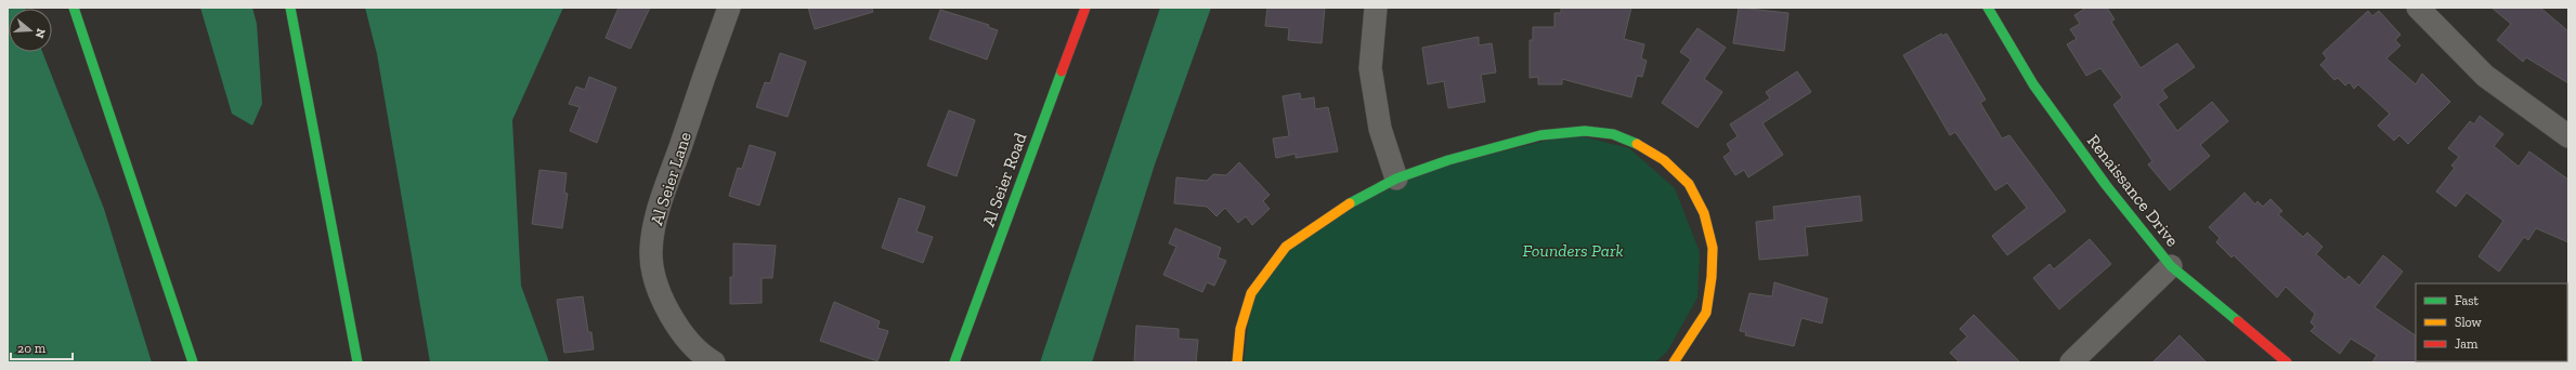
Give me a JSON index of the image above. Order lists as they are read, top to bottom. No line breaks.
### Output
{"streets":{"main road":["Al Seier Road","Renaissance Drive"],"street":["Al Seier Lane"]},"parks":["Founders Park"],"legend":["Fast","Slow","Jam"],"scale_bar":"20 m","north":"right"}
